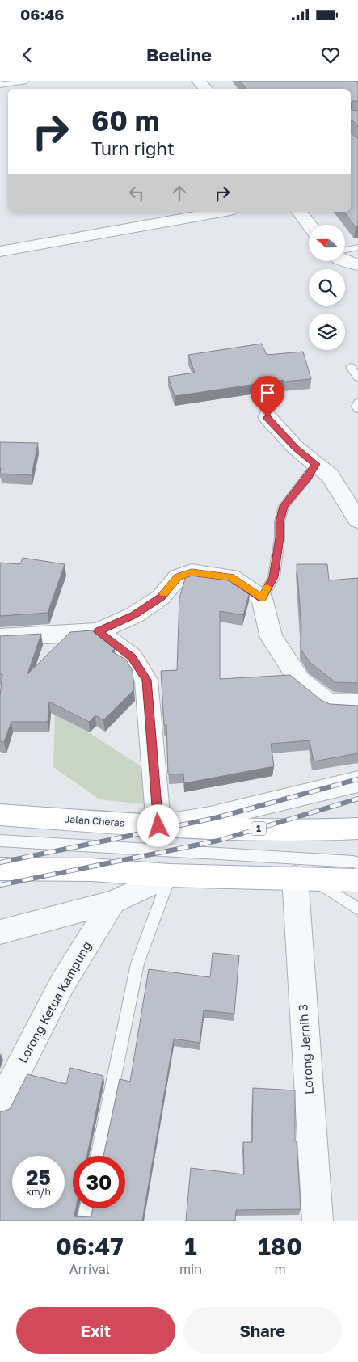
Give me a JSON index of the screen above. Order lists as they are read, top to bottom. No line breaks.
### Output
{"streets":{"main road":["Jalan Cheras","1"],"street":["Lorong Ketua Kampung","Lorong Jernih 3"]},"north":"left","page":{"status":"06:46","header":"Beeline","turn":["60 m","Turn right"],"speed":"25 km/h","limit":"30","eta":["06:47","Arrival","1","min","180","m"],"buttons":["Exit","Share"]}}
